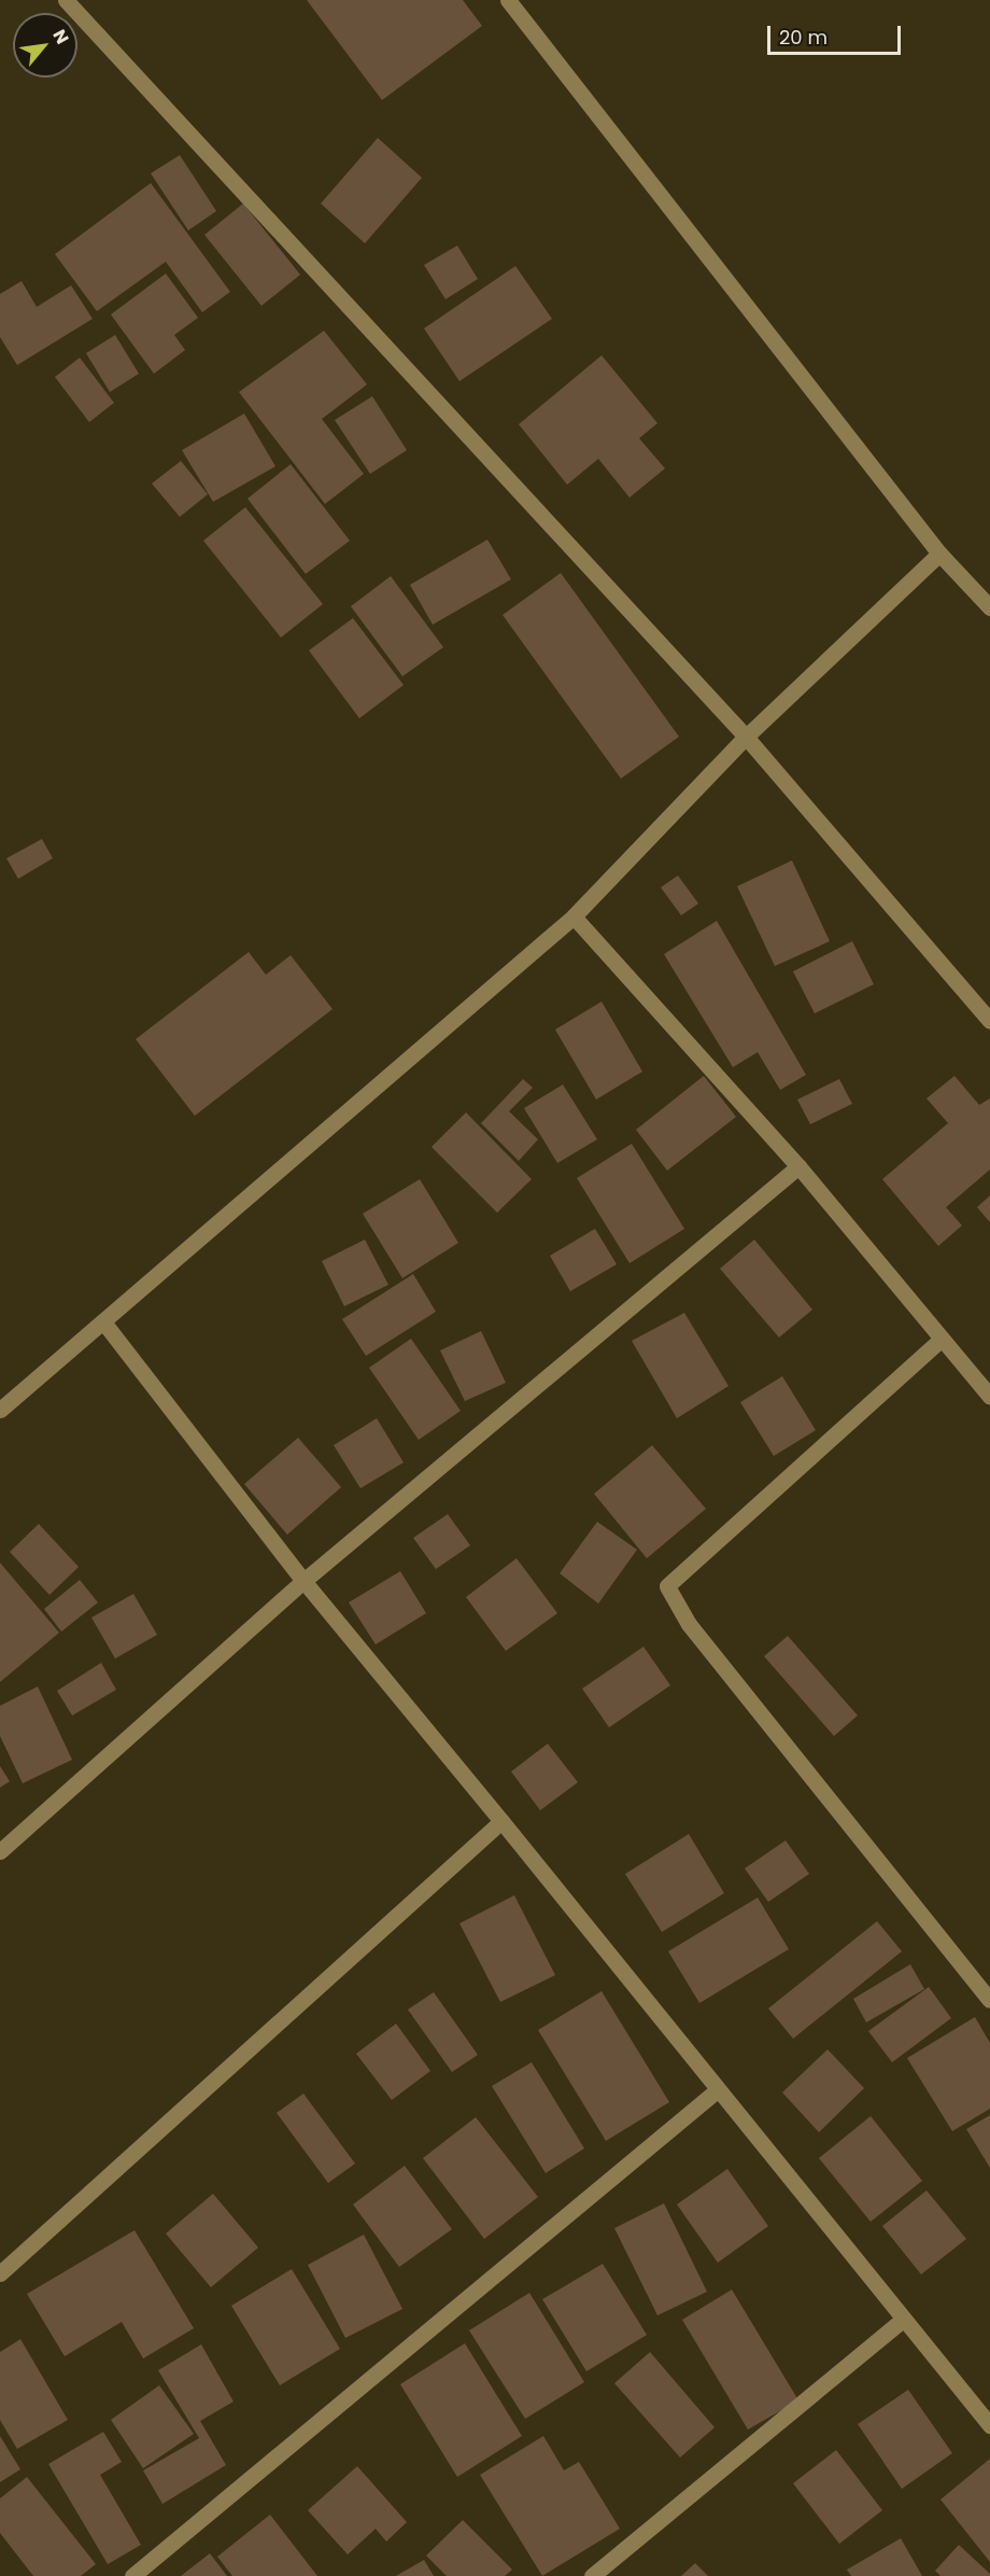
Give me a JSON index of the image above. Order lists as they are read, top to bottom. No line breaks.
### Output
{"scale_bar":"20 m","north":"top right"}
